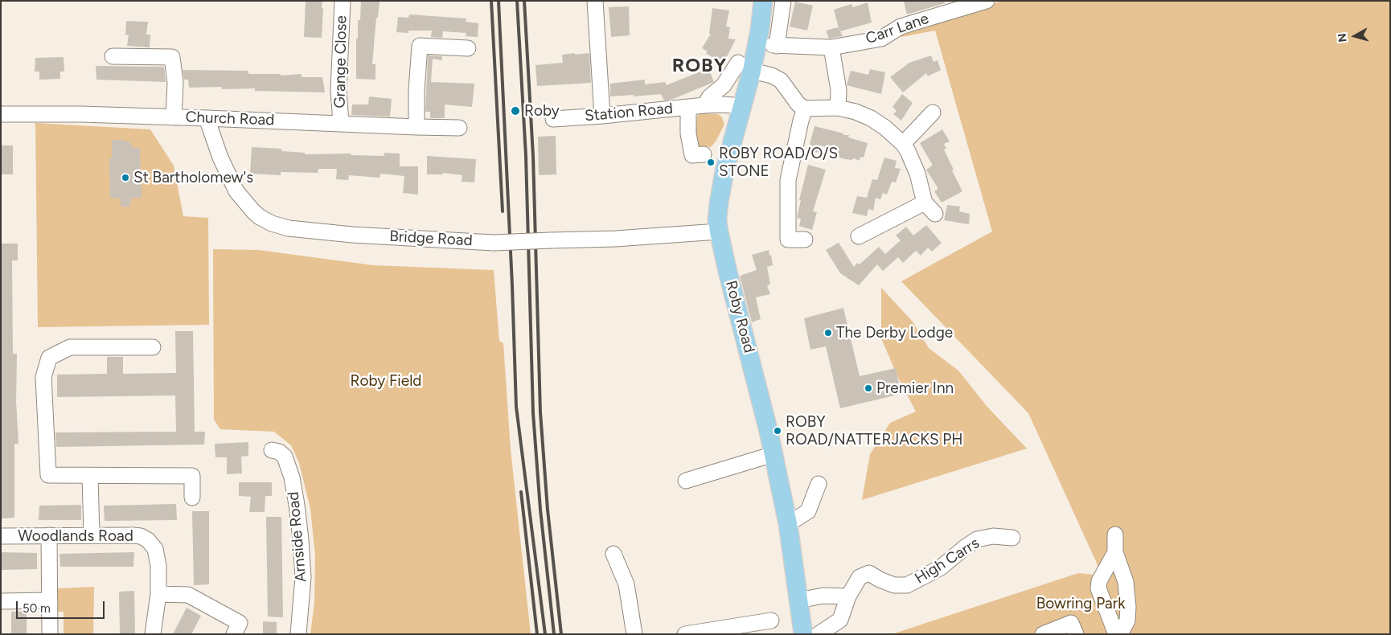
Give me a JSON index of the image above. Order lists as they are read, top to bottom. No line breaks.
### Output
{"streets":{"main road":["Roby Road"],"street":["Carr Lane","Grange Close","Station Road","Church Road","Bridge Road","Woodlands Road","Arnside Road","High Carrs"]},"crossings":[["Grange Close","Church Road"],["Station Road","Roby Road"],["Church Road","Bridge Road"],["Bridge Road","Roby Road"]],"districts":["ROBY"],"parks":["Roby Field","Bowring Park"],"places":["Roby","ROBY ROAD/O/S STONE","St Bartholomew's","The Derby Lodge","Premier Inn","ROBY ROAD/NATTERJACKS PH"],"scale_bar":"50 m","north":"left"}
